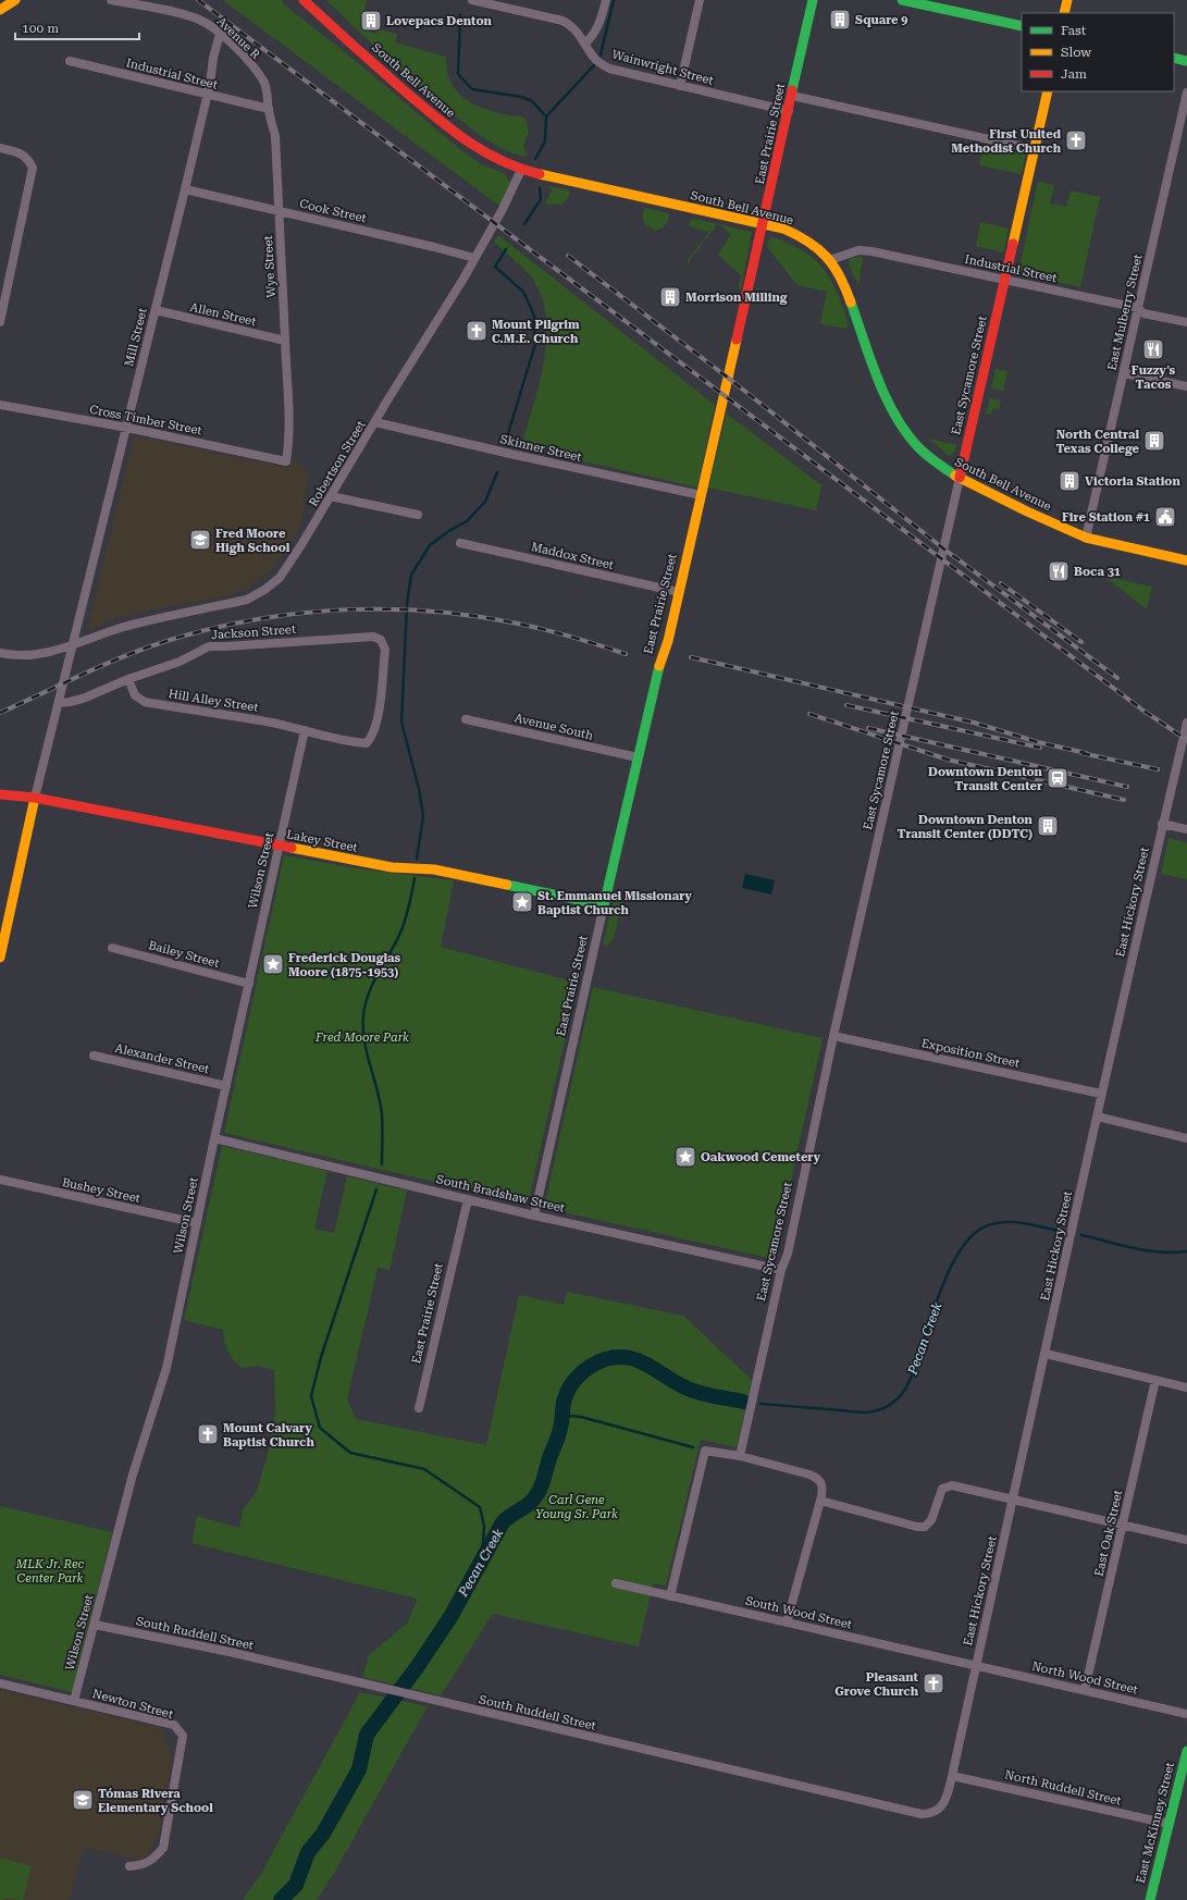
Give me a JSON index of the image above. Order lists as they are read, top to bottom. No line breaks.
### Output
{"streets":{"street":["Avenue R","Wainwright Street","Industrial Street","South Bell Avenue","East Prairie Street","Cook Street","Wye Street","East Mulberry Street","Allen Street","Mill Street","East Sycamore Street","Cross Timber Street","Skinner Street","Robertson Street","Maddox Street","Jackson Street","Hill Alley Street","Avenue South","Lakey Street","Wilson Street","East Hickory Street","Bailey Street","Exposition Street","Alexander Street","Bushey Street","South Bradshaw Street","East Oak Street","South Wood Street","South Ruddell Street","North Wood Street","Newton Street","North Ruddell Street","East McKinney Street"]},"crossings":[["Avenue R","Wye Street"],["Avenue R","Mill Street"],["Wainwright Street","East Prairie Street"],["Industrial Street","South Bell Avenue"],["Industrial Street","Wye Street"],["Industrial Street","East Mulberry Street"],["Industrial Street","Mill Street"],["Industrial Street","East Sycamore Street"],["South Bell Avenue","East Prairie Street"],["South Bell Avenue","East Mulberry Street"],["South Bell Avenue","East Sycamore Street"],["South Bell Avenue","Robertson Street"],["East Prairie Street","Skinner Street"],["East Prairie Street","Maddox Street"],["East Prairie Street","Avenue South"],["East Prairie Street","Lakey Street"],["East Prairie Street","South Bradshaw Street"],["Cook Street","Wye Street"],["Cook Street","Mill Street"],["Cook Street","Robertson Street"],["Wye Street","Allen Street"],["Wye Street","Cross Timber Street"],["Allen Street","Mill Street"],["Mill Street","Cross Timber Street"],["Mill Street","Robertson Street"],["Mill Street","Jackson Street"],["Mill Street","Lakey Street"],["East Sycamore Street","Exposition Street"],["East Sycamore Street","South Bradshaw Street"],["Skinner Street","Robertson Street"],["Jackson Street","Hill Alley Street"],["Hill Alley Street","Wilson Street"],["Lakey Street","Wilson Street"],["Wilson Street","Bailey Street"],["Wilson Street","Alexander Street"],["Wilson Street","Bushey Street"],["Wilson Street","South Bradshaw Street"],["Wilson Street","South Ruddell Street"],["Wilson Street","Newton Street"],["East Hickory Street","Exposition Street"],["East Hickory Street","South Wood Street"],["East Hickory Street","South Ruddell Street"],["East Hickory Street","North Wood Street"],["East Hickory Street","North Ruddell Street"],["East Oak Street","North Wood Street"],["South Wood Street","North Wood Street"],["South Ruddell Street","North Ruddell Street"],["North Ruddell Street","East McKinney Street"]],"water":["Pecan Creek"],"parks":["Fred Moore Park","Carl Gene Young Sr. Park","MLK Jr. Rec Center Park"],"places":{"building":["Square 9","Lovepacs Denton","Morrison Milling","North Central Texas College","Victoria Station","Downtown Denton Transit Center (DDTC)"],"church":["First United Methodist Church","Mount Pilgrim C.M.E. Church","Mount Calvary Baptist Church","Pleasant Grove Church"],"restaurant":["Fuzzy's Tacos","Boca 31"],"public building":["Fire Station #1"],"school or university":["Fred Moore High School","Tómas Rivera Elementary School"],"station":["Downtown Denton Transit Center"],"place":["St. Emmanuel Missionary Baptist Church","Frederick Douglas Moore (1875-1953)","Oakwood Cemetery"]},"legend":["Fast","Slow","Jam"],"scale_bar":"100 m"}
